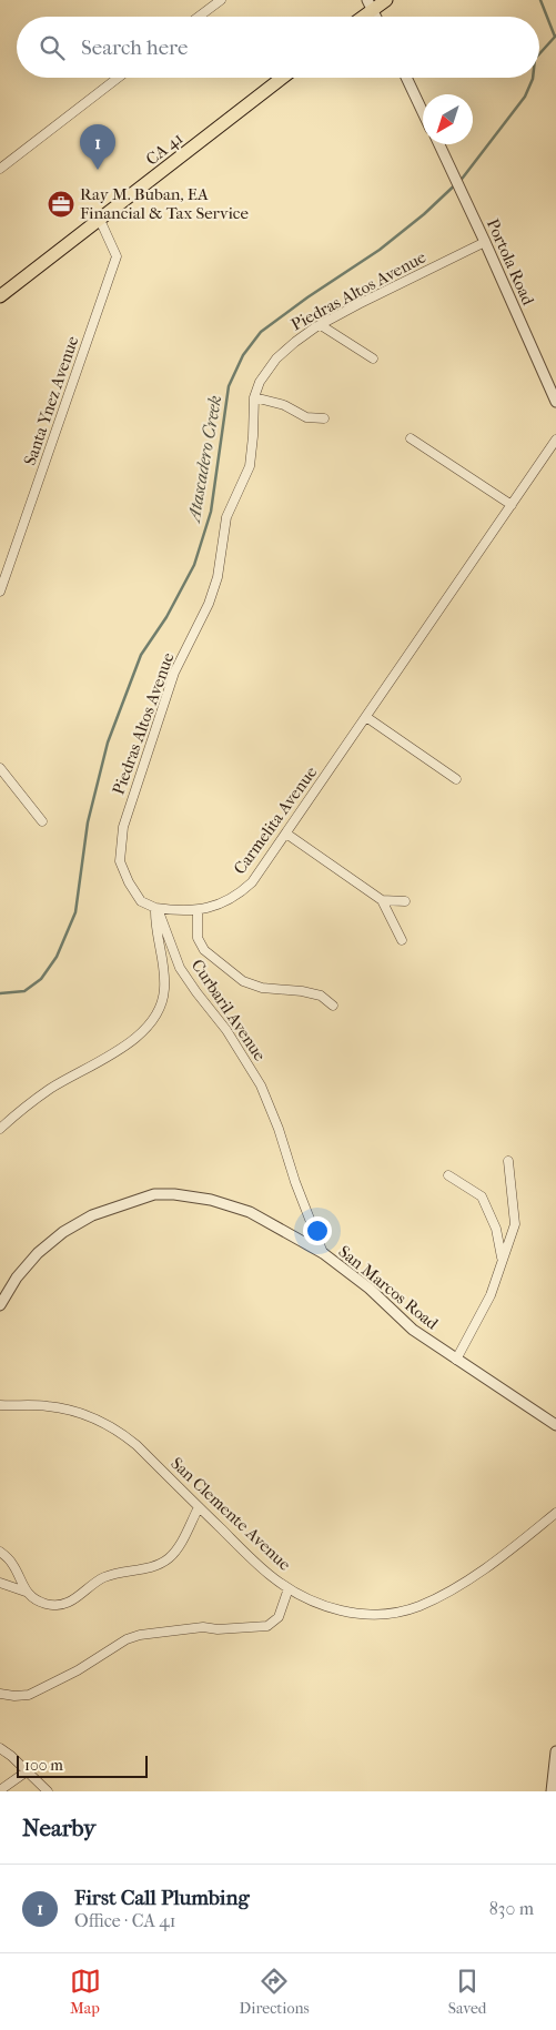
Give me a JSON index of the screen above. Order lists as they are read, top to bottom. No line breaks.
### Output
{"streets":{"main road":["CA 41"],"street":["Portola Road","Piedras Altos Avenue","Santa Ynez Avenue","Carmelita Avenue","Curbaril Avenue","San Marcos Road","San Clemente Avenue"]},"crossings":[["CA 41","Santa Ynez Avenue"],["Portola Road","Piedras Altos Avenue"],["Piedras Altos Avenue","Carmelita Avenue"],["Piedras Altos Avenue","Curbaril Avenue"],["Carmelita Avenue","Curbaril Avenue"],["Curbaril Avenue","San Marcos Road"]],"water":["Atascadero Creek"],"places":{"office":["Ray M. Buban, EA Financial & Tax Service"]},"scale_bar":"100 m","north":"bottom left","page":{"search":"Search here","pins":"1","scale":"100 m","heading":"Nearby","list":[{"mark":"1","name":"First Call Plumbing","note":"Office · CA 41","value":"830 m"}],"nav":["Map","Directions","Saved"]}}
